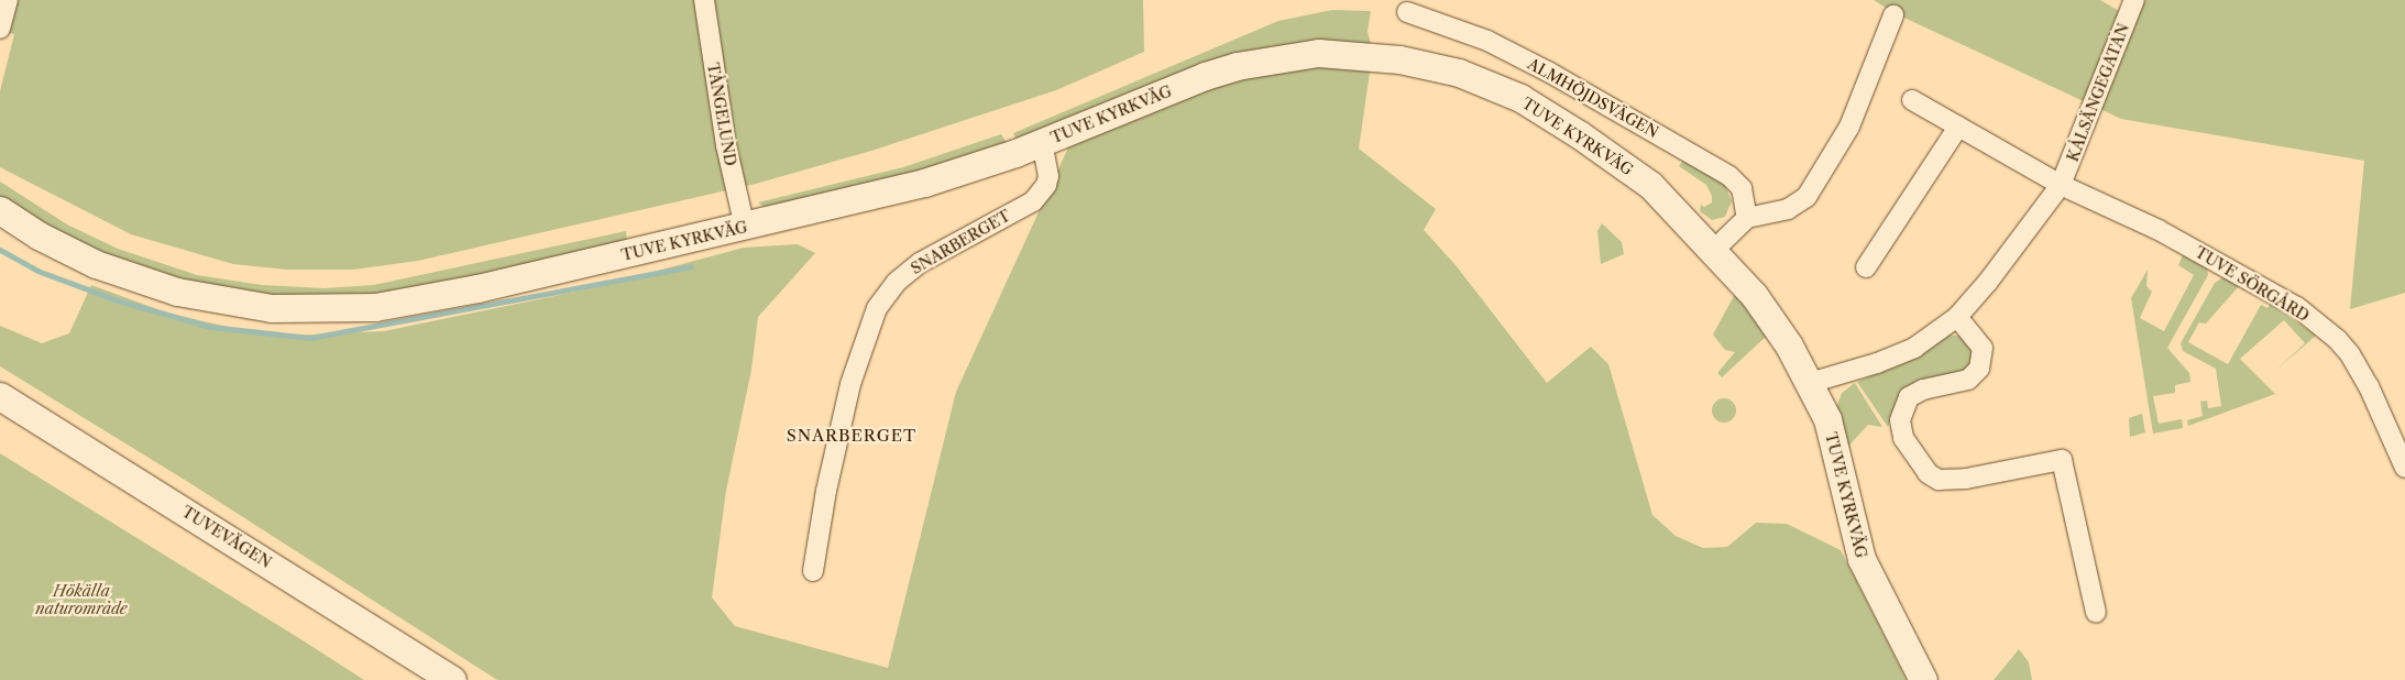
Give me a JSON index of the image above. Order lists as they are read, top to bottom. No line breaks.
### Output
{"streets":{"street":["KÅLSÄNGEGATAN","ALMHÖJDSVÄGEN","TÅNGELUND","TUVE KYRKVÄG","SNARBERGET","TUVE SÖRGÅRD","TUVEVÄGEN"]},"crossings":[["KÅLSÄNGEGATAN","TUVE KYRKVÄG"],["KÅLSÄNGEGATAN","TUVE SÖRGÅRD"],["TÅNGELUND","TUVE KYRKVÄG"],["TUVE KYRKVÄG","SNARBERGET"]],"districts":["SNARBERGET"],"parks":["Hökälla naturområde"]}
